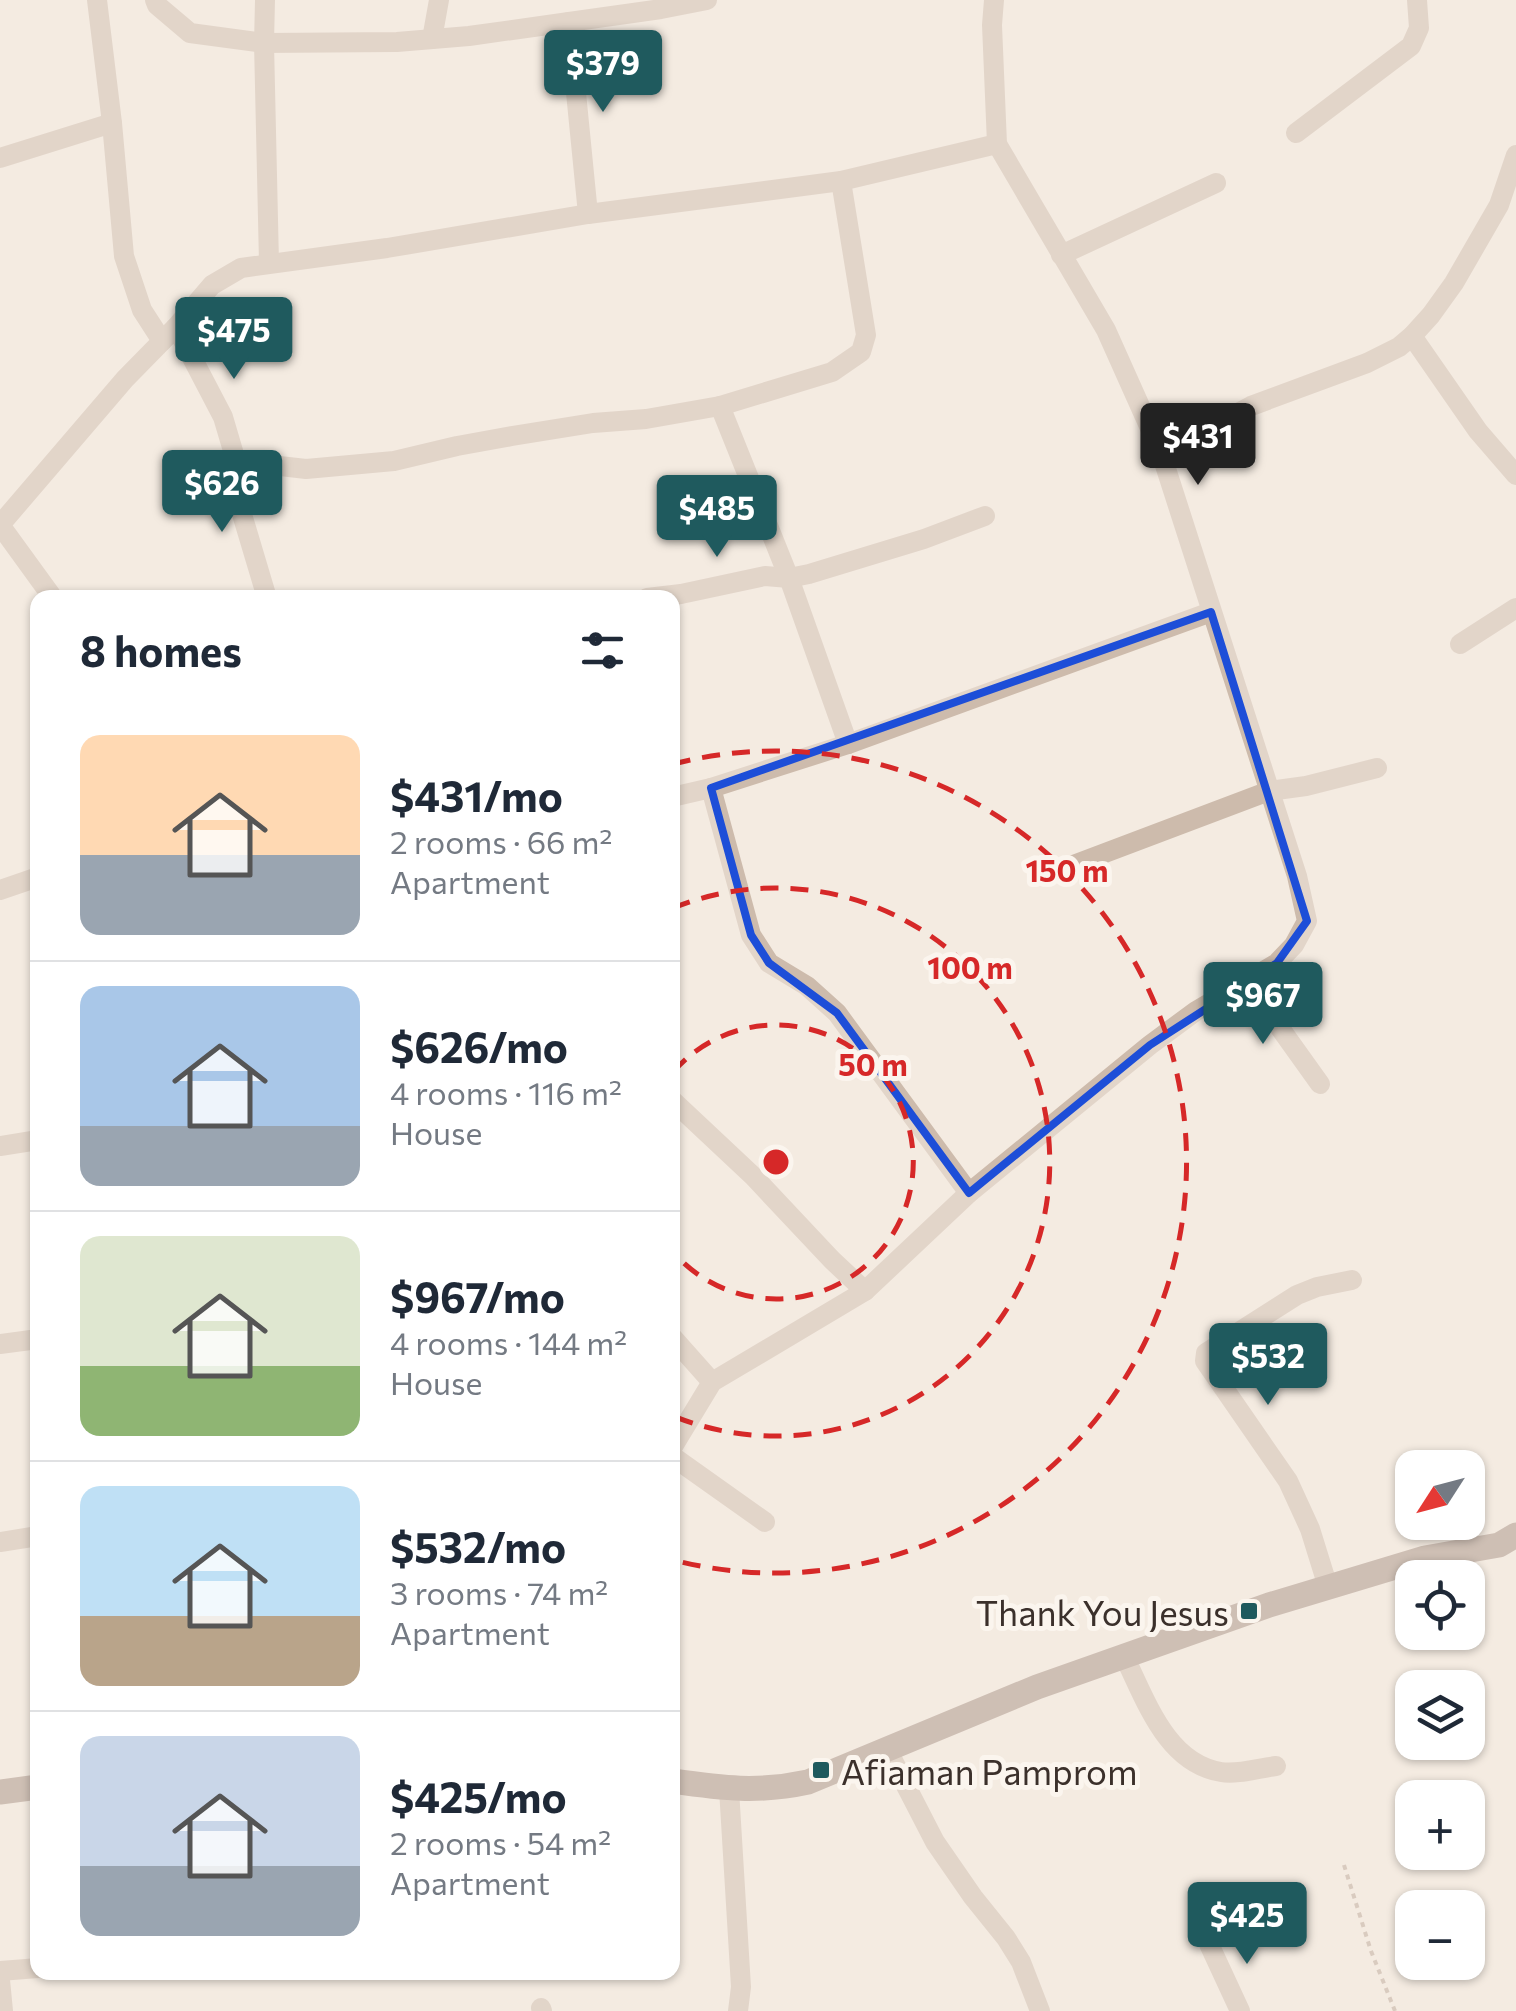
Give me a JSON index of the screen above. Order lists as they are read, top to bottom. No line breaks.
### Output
{"places":{"transit":["Thank You Jesus","Afiaman Pamprom"]},"north":"bottom left","page":{"price":["$379","$475","$431","$626","$485","$967","$532","$425"],"heading":"8 homes","list":[{"name":"$431/mo","note":"2 rooms · 66 m² · Apartment"},{"name":"$626/mo","note":"4 rooms · 116 m² · House"},{"name":"$967/mo","note":"4 rooms · 144 m² · House"},{"name":"$532/mo","note":"3 rooms · 74 m² · Apartment"},{"name":"$425/mo","note":"2 rooms · 54 m² · Apartment"}],"map_buttons":["+","−"]},"rings":["150 m","100 m","50 m"]}
